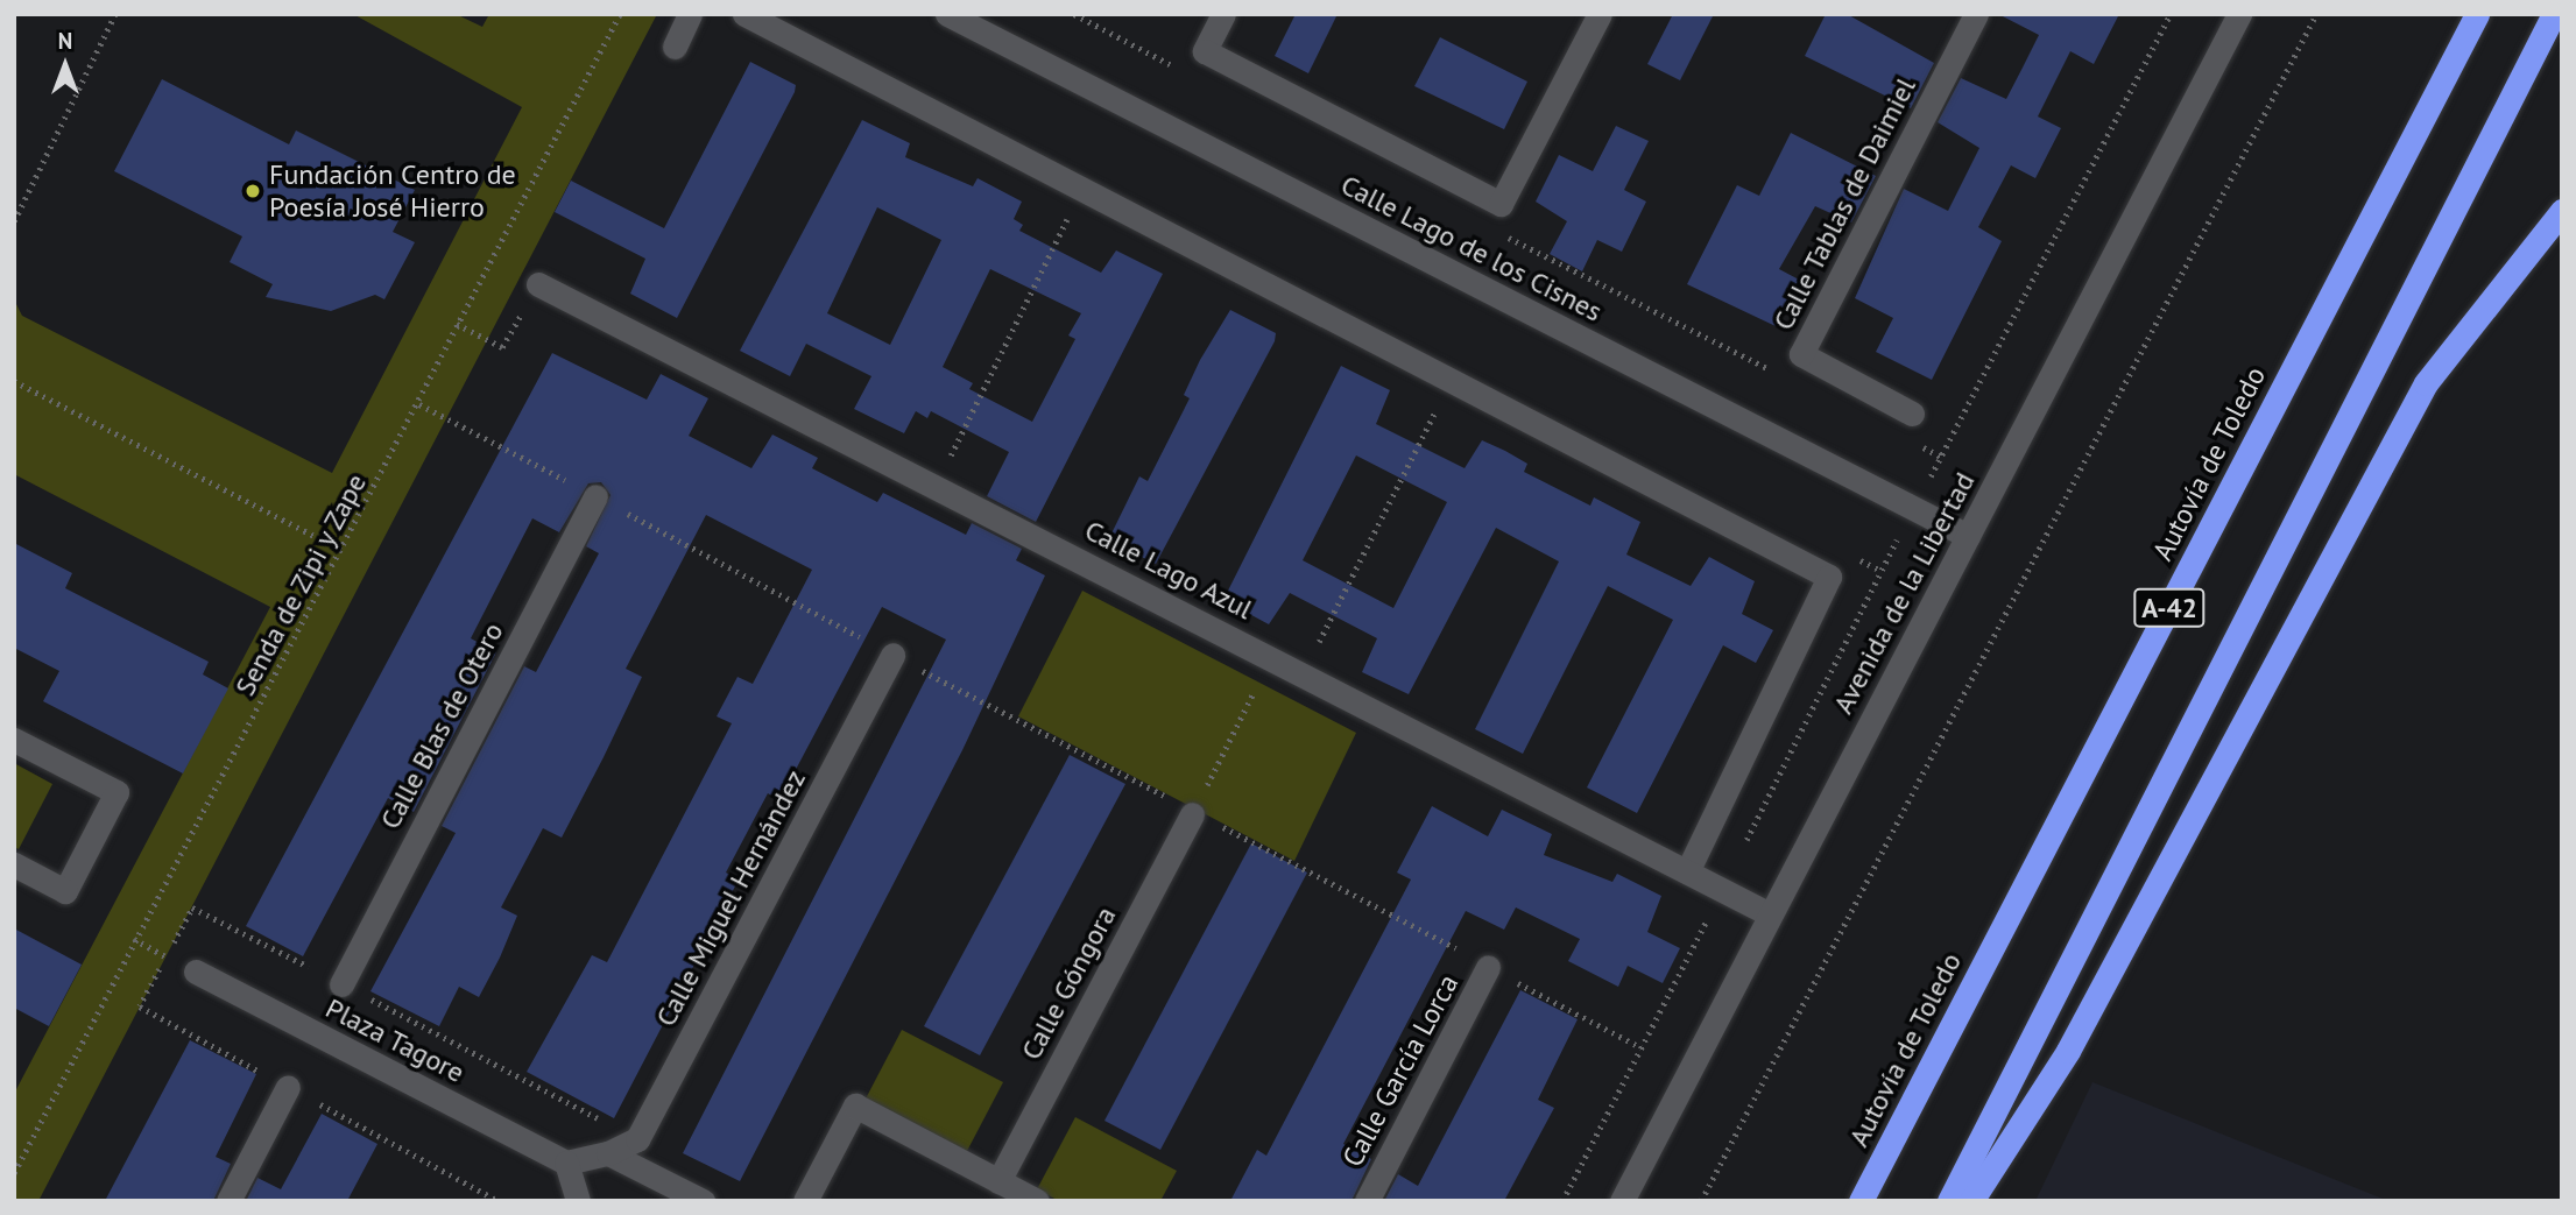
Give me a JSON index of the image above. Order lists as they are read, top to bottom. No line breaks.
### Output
{"streets":{"highway":["Autovía de Toledo","A-42"],"street":["Calle Tablas de Daimiel","Calle Lago de los Cisnes","Calle Lago Azul","Avenida de la Libertad","Calle Blas de Otero","Calle Miguel Hernández","Calle Góngora","Plaza Tagore","Calle García Lorca"],"path":["Senda de Zipi y Zape"]},"crossings":[["Calle Lago de los Cisnes","Avenida de la Libertad"],["Calle Lago Azul","Avenida de la Libertad"]],"places":["Fundación Centro de Poesía José Hierro"],"north":"top"}
